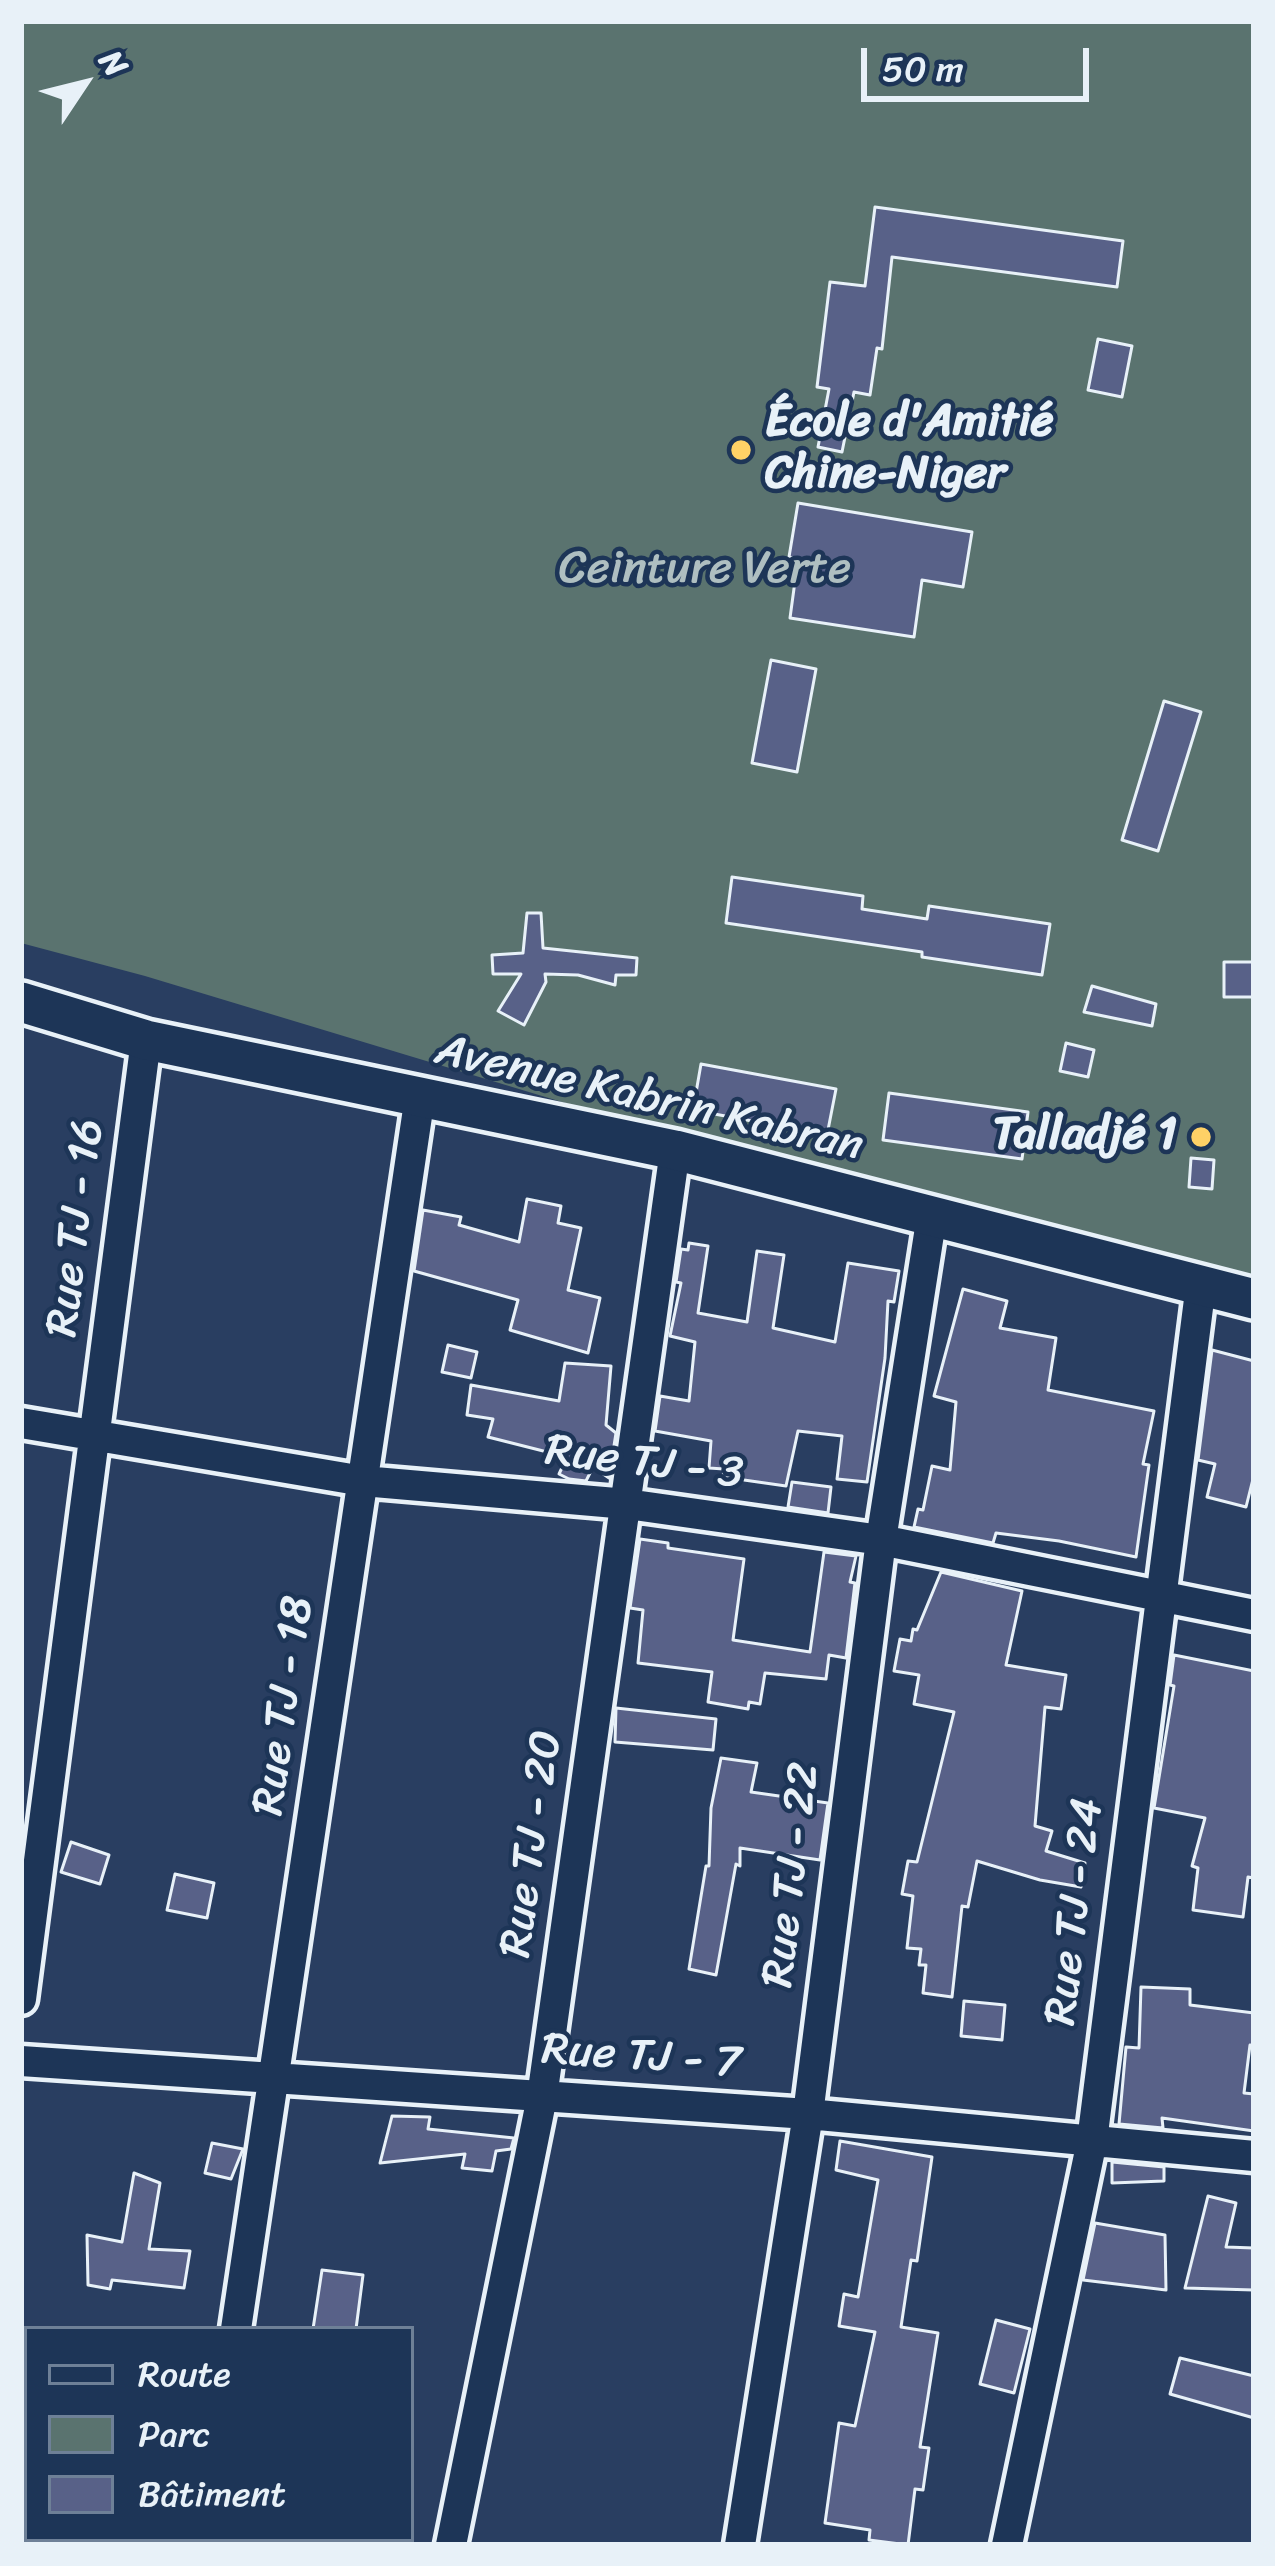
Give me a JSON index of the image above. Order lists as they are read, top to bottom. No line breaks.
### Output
{"streets":{"street":["Avenue Kabrin Kabran","Rue TJ - 16","Rue TJ - 3","Rue TJ - 18","Rue TJ - 20","Rue TJ - 22","Rue TJ - 24","Rue TJ - 7"]},"crossings":[["Avenue Kabrin Kabran","Rue TJ - 16"],["Avenue Kabrin Kabran","Rue TJ - 18"],["Avenue Kabrin Kabran","Rue TJ - 20"],["Avenue Kabrin Kabran","Rue TJ - 22"],["Avenue Kabrin Kabran","Rue TJ - 24"],["Rue TJ - 16","Rue TJ - 3"],["Rue TJ - 3","Rue TJ - 18"],["Rue TJ - 3","Rue TJ - 20"],["Rue TJ - 3","Rue TJ - 22"],["Rue TJ - 3","Rue TJ - 24"],["Rue TJ - 18","Rue TJ - 7"],["Rue TJ - 20","Rue TJ - 7"],["Rue TJ - 22","Rue TJ - 7"],["Rue TJ - 24","Rue TJ - 7"]],"parks":["Ceinture Verte"],"places":["École d'Amitié Chine-Niger","Talladjé 1"],"legend":["Route","Parc","Bâtiment"],"scale_bar":"50 m","north":"top right"}
